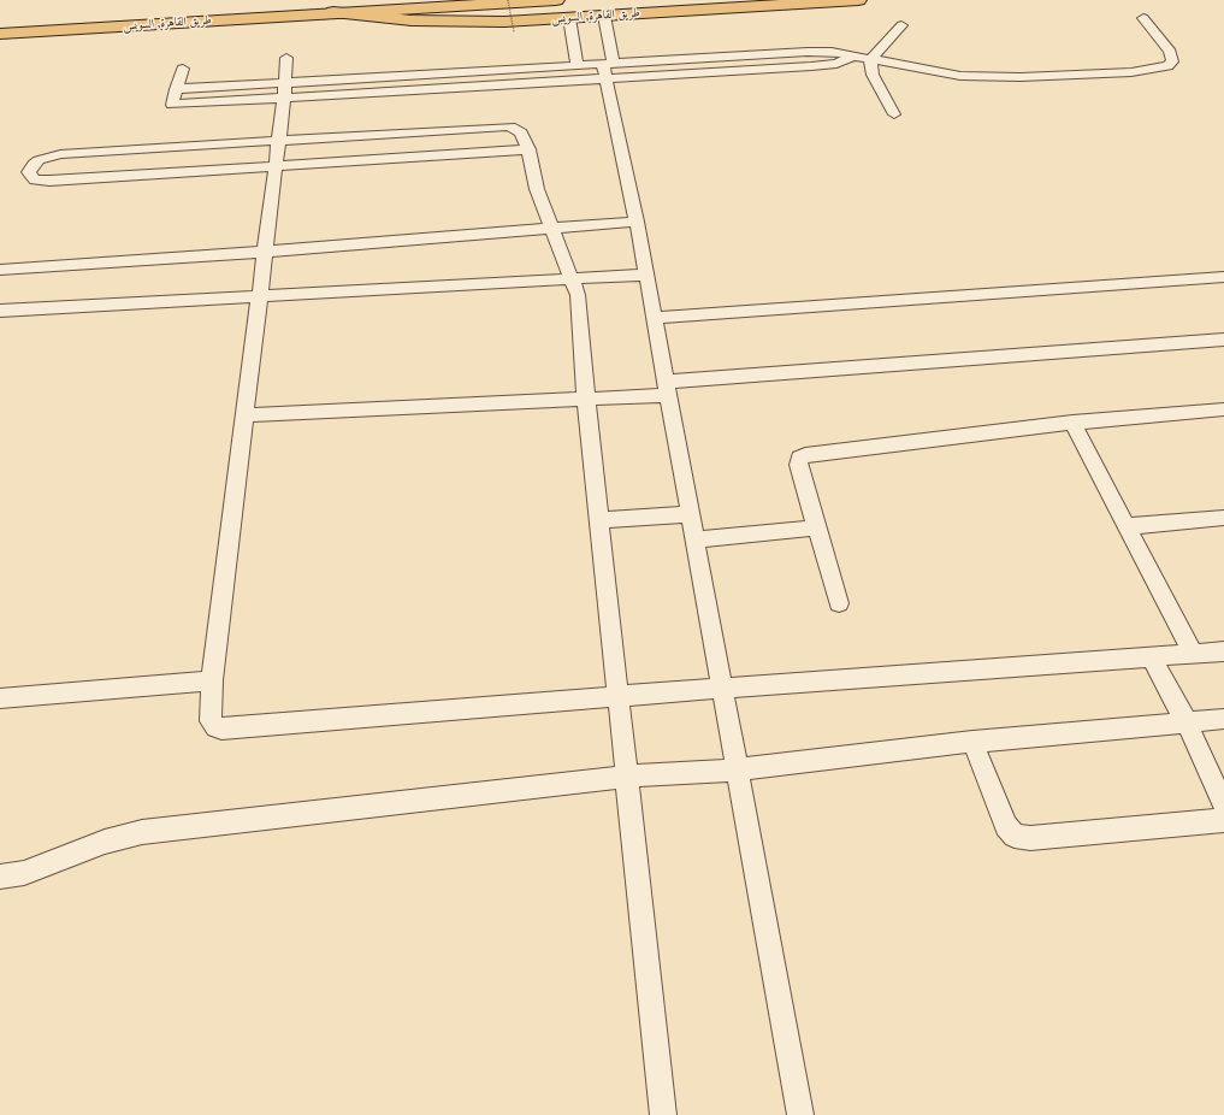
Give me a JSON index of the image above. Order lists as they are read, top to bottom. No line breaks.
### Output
{"streets":{"main road":["طريق القاهرة, السويس"]}}
